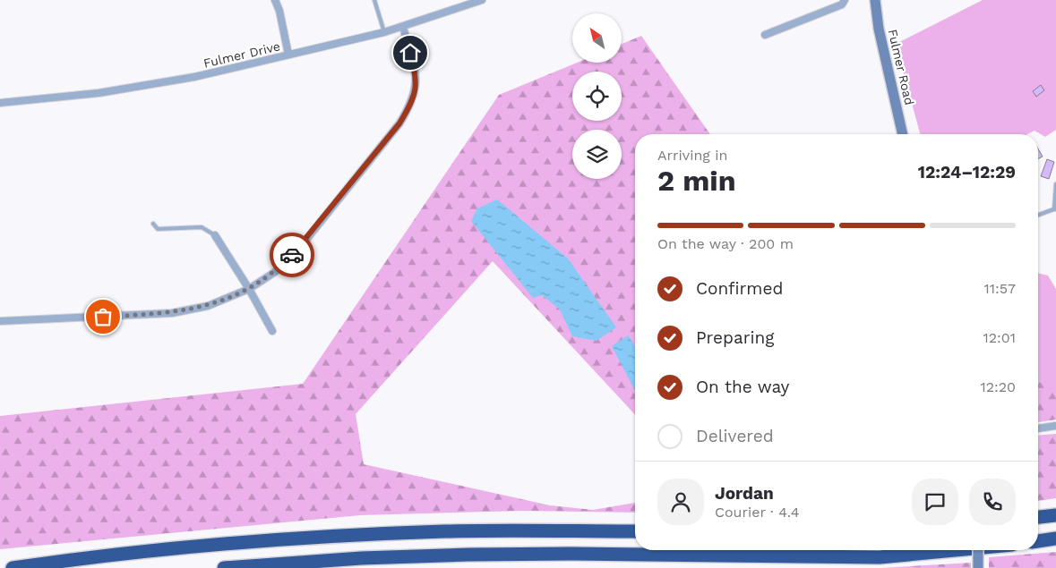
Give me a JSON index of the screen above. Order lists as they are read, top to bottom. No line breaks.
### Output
{"streets":{"street":["Fulmer Drive","Fulmer Road"]},"north":"top left","page":{"heading":["2 min","Arriving in","12:24–12:29"],"panel":["Jordan","Courier · 4.4"],"bar":"On the way · 200 m","list":[["Confirmed","11:57"],["Preparing","12:01"],["On the way","12:20"],"Delivered"]}}
